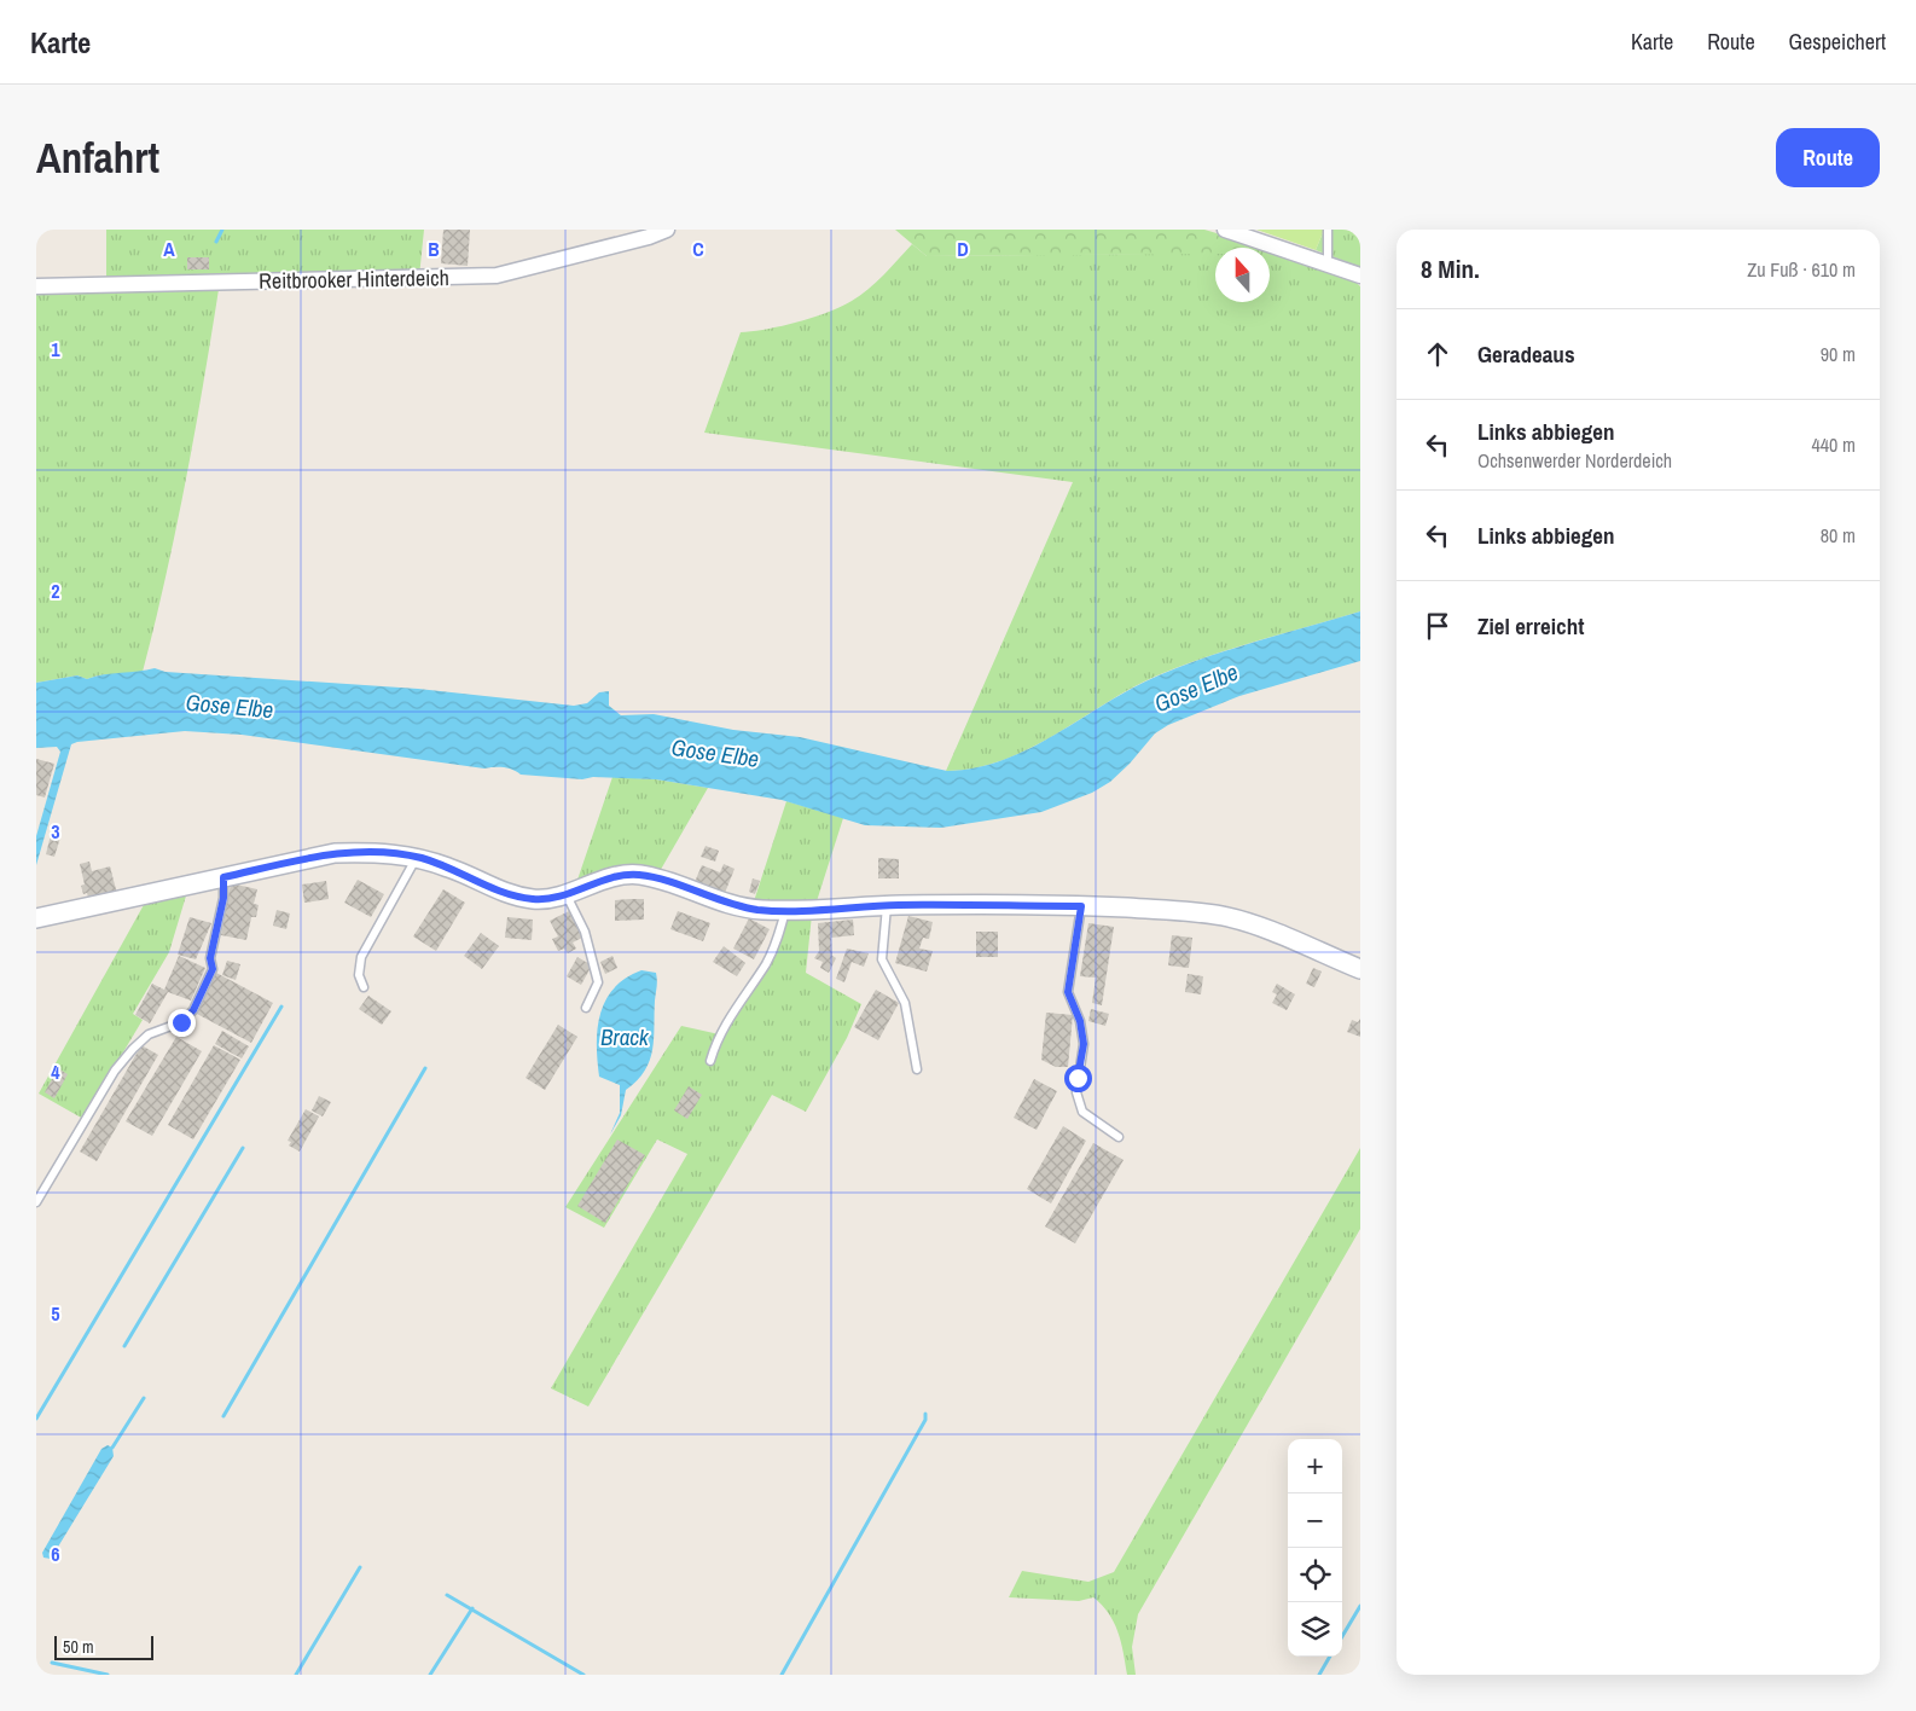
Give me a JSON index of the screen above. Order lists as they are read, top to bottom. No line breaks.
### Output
{"streets":{"street":["Reitbrooker Hinterdeich"]},"water":["Gose Elbe","Brack"],"scale_bar":"50 m","north":"top","page":{"header":"Karte","nav":["Karte","Route","Gespeichert"],"buttons":"Route","title":"Anfahrt","heading":["8 Min.","Zu Fuß · 610 m"],"list":[["Geradeaus","90 m"],["Links abbiegen","Ochsenwerder Norderdeich","440 m"],["Links abbiegen","80 m"],"Ziel erreicht"],"map_buttons":["+","−"],"scale":"50 m"},"grid":{"columns":["A","B","C","D"],"rows":["1","2","3","4","5","6"]}}
